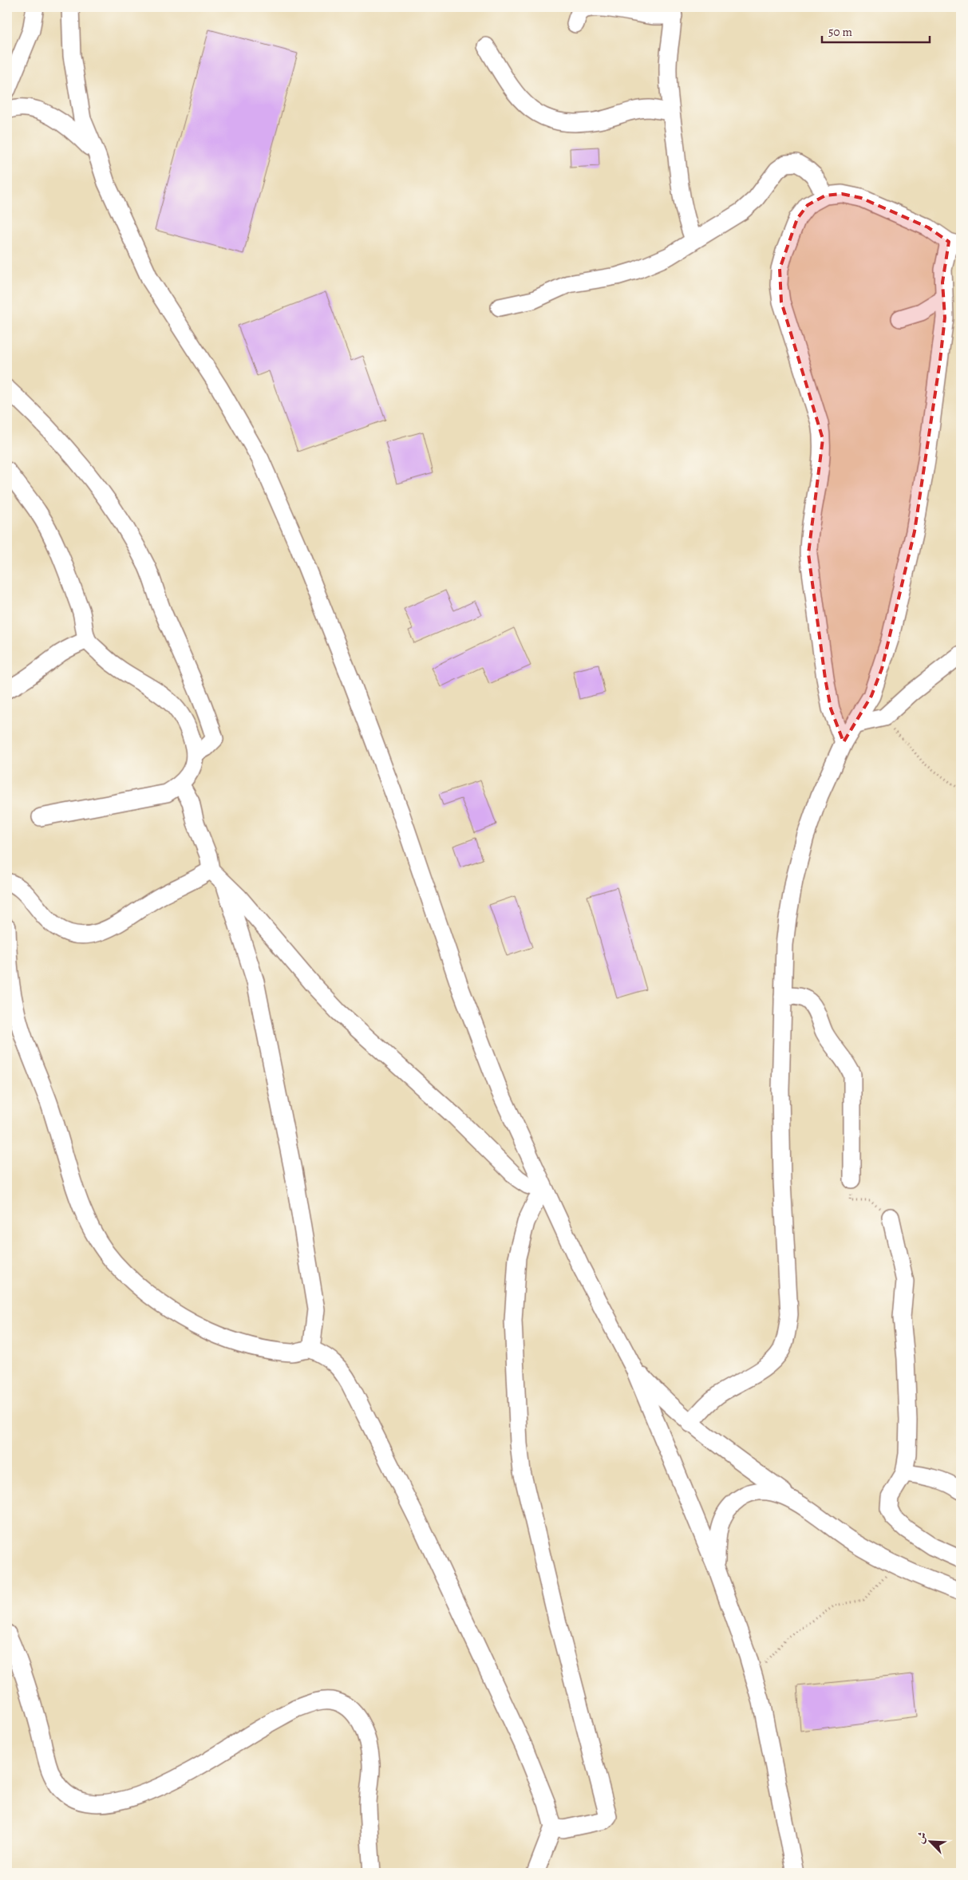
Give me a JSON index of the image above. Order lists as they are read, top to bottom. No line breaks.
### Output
{"scale_bar":"50 m","north":"top left"}
